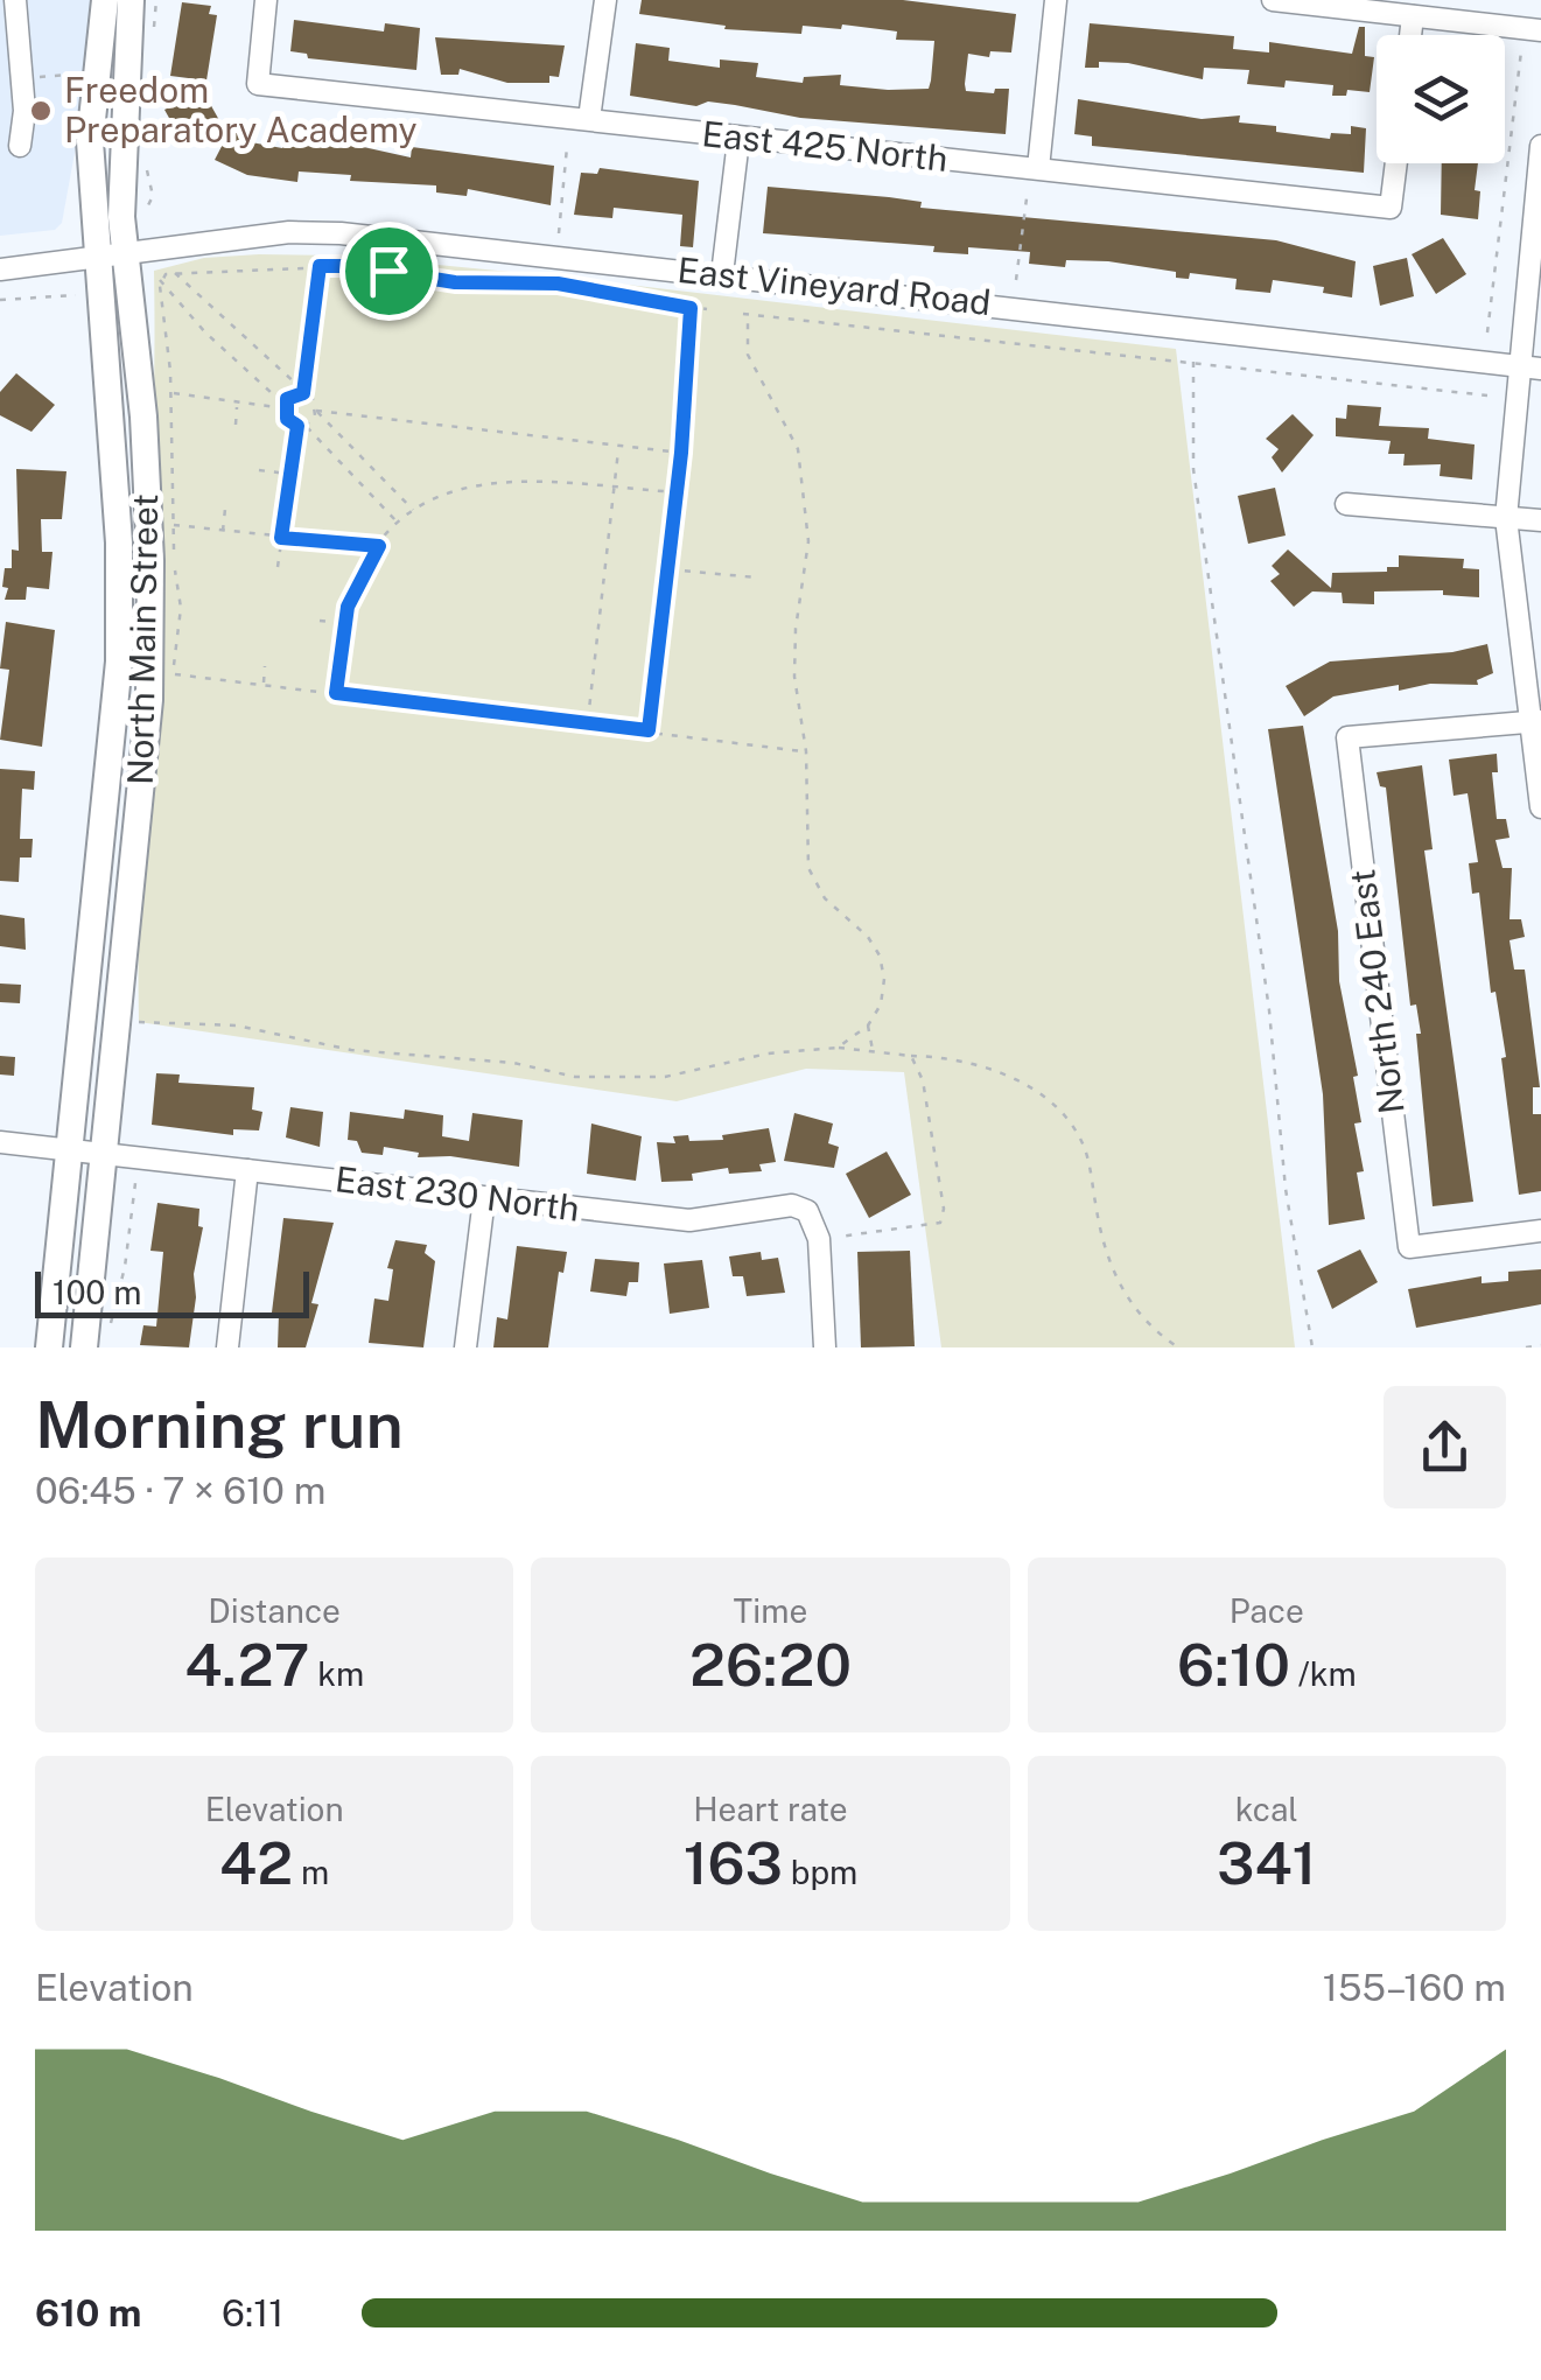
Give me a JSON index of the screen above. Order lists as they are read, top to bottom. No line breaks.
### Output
{"streets":{"main road":["North Main Street"],"street":["East 425 North","East Vineyard Road","North 240 East","East 230 North"]},"crossings":[["East Vineyard Road","North Main Street"],["North Main Street","East 230 North"]],"places":["Freedom Preparatory Academy"],"scale_bar":"100 m","page":{"scale":"100 m","heading":["Morning run","06:45 · 7 × 610 m"],"stats":[["Distance","4.27 km"],["Time","26:20"],["Pace","6:10 /km"],["Elevation","42 m"],["Heart rate","163 bpm"],["kcal","341"]],"chart":["Elevation","155–160 m"],"list":[{"name":"610 m","note":"6:11"}]}}
